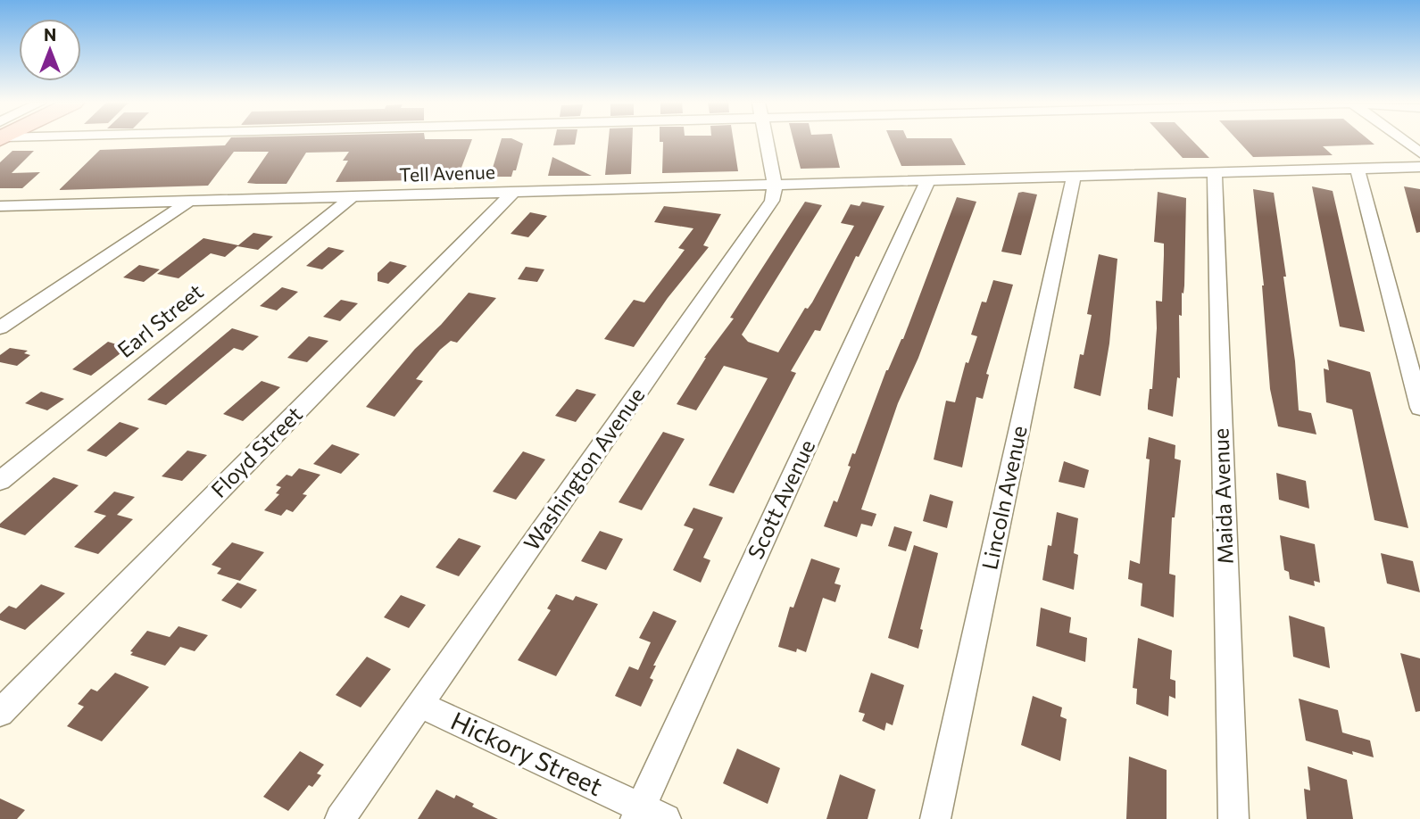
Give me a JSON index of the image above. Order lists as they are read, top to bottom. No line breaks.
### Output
{"streets":{"street":["Tell Avenue","Earl Street","Floyd Street","Washington Avenue","Maida Avenue","Lincoln Avenue","Scott Avenue","Hickory Street"]},"crossings":[["Tell Avenue","Earl Street"],["Tell Avenue","Floyd Street"],["Tell Avenue","Washington Avenue"],["Tell Avenue","Maida Avenue"],["Tell Avenue","Lincoln Avenue"],["Tell Avenue","Scott Avenue"],["Washington Avenue","Hickory Street"],["Scott Avenue","Hickory Street"]],"north":"top"}
